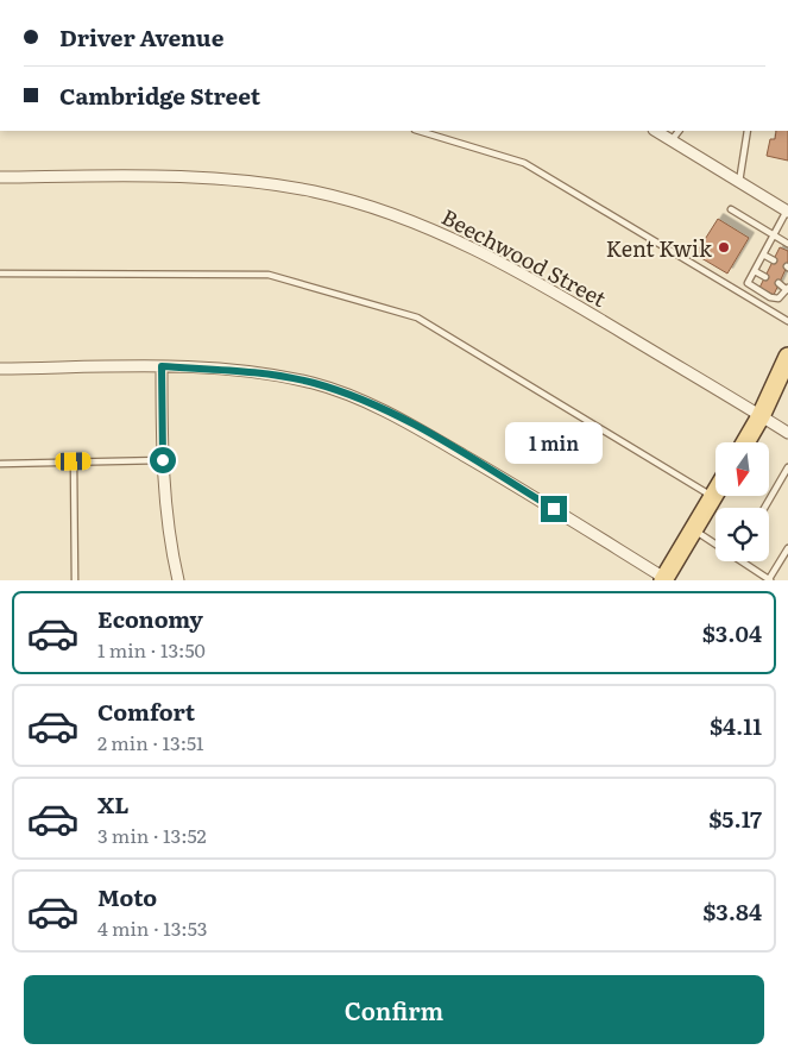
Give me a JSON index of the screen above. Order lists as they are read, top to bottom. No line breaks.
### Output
{"streets":{"street":["Beechwood Street"]},"places":["Kent Kwik"],"north":"bottom","page":{"banner":["Driver Avenue","Cambridge Street"],"bubble":"1 min","list":[{"name":"Economy","note":"1 min · 13:50","value":"$3.04"},{"name":"Comfort","note":"2 min · 13:51","value":"$4.11"},{"name":"XL","note":"3 min · 13:52","value":"$5.17"},{"name":"Moto","note":"4 min · 13:53","value":"$3.84"}],"buttons":"Confirm"}}
